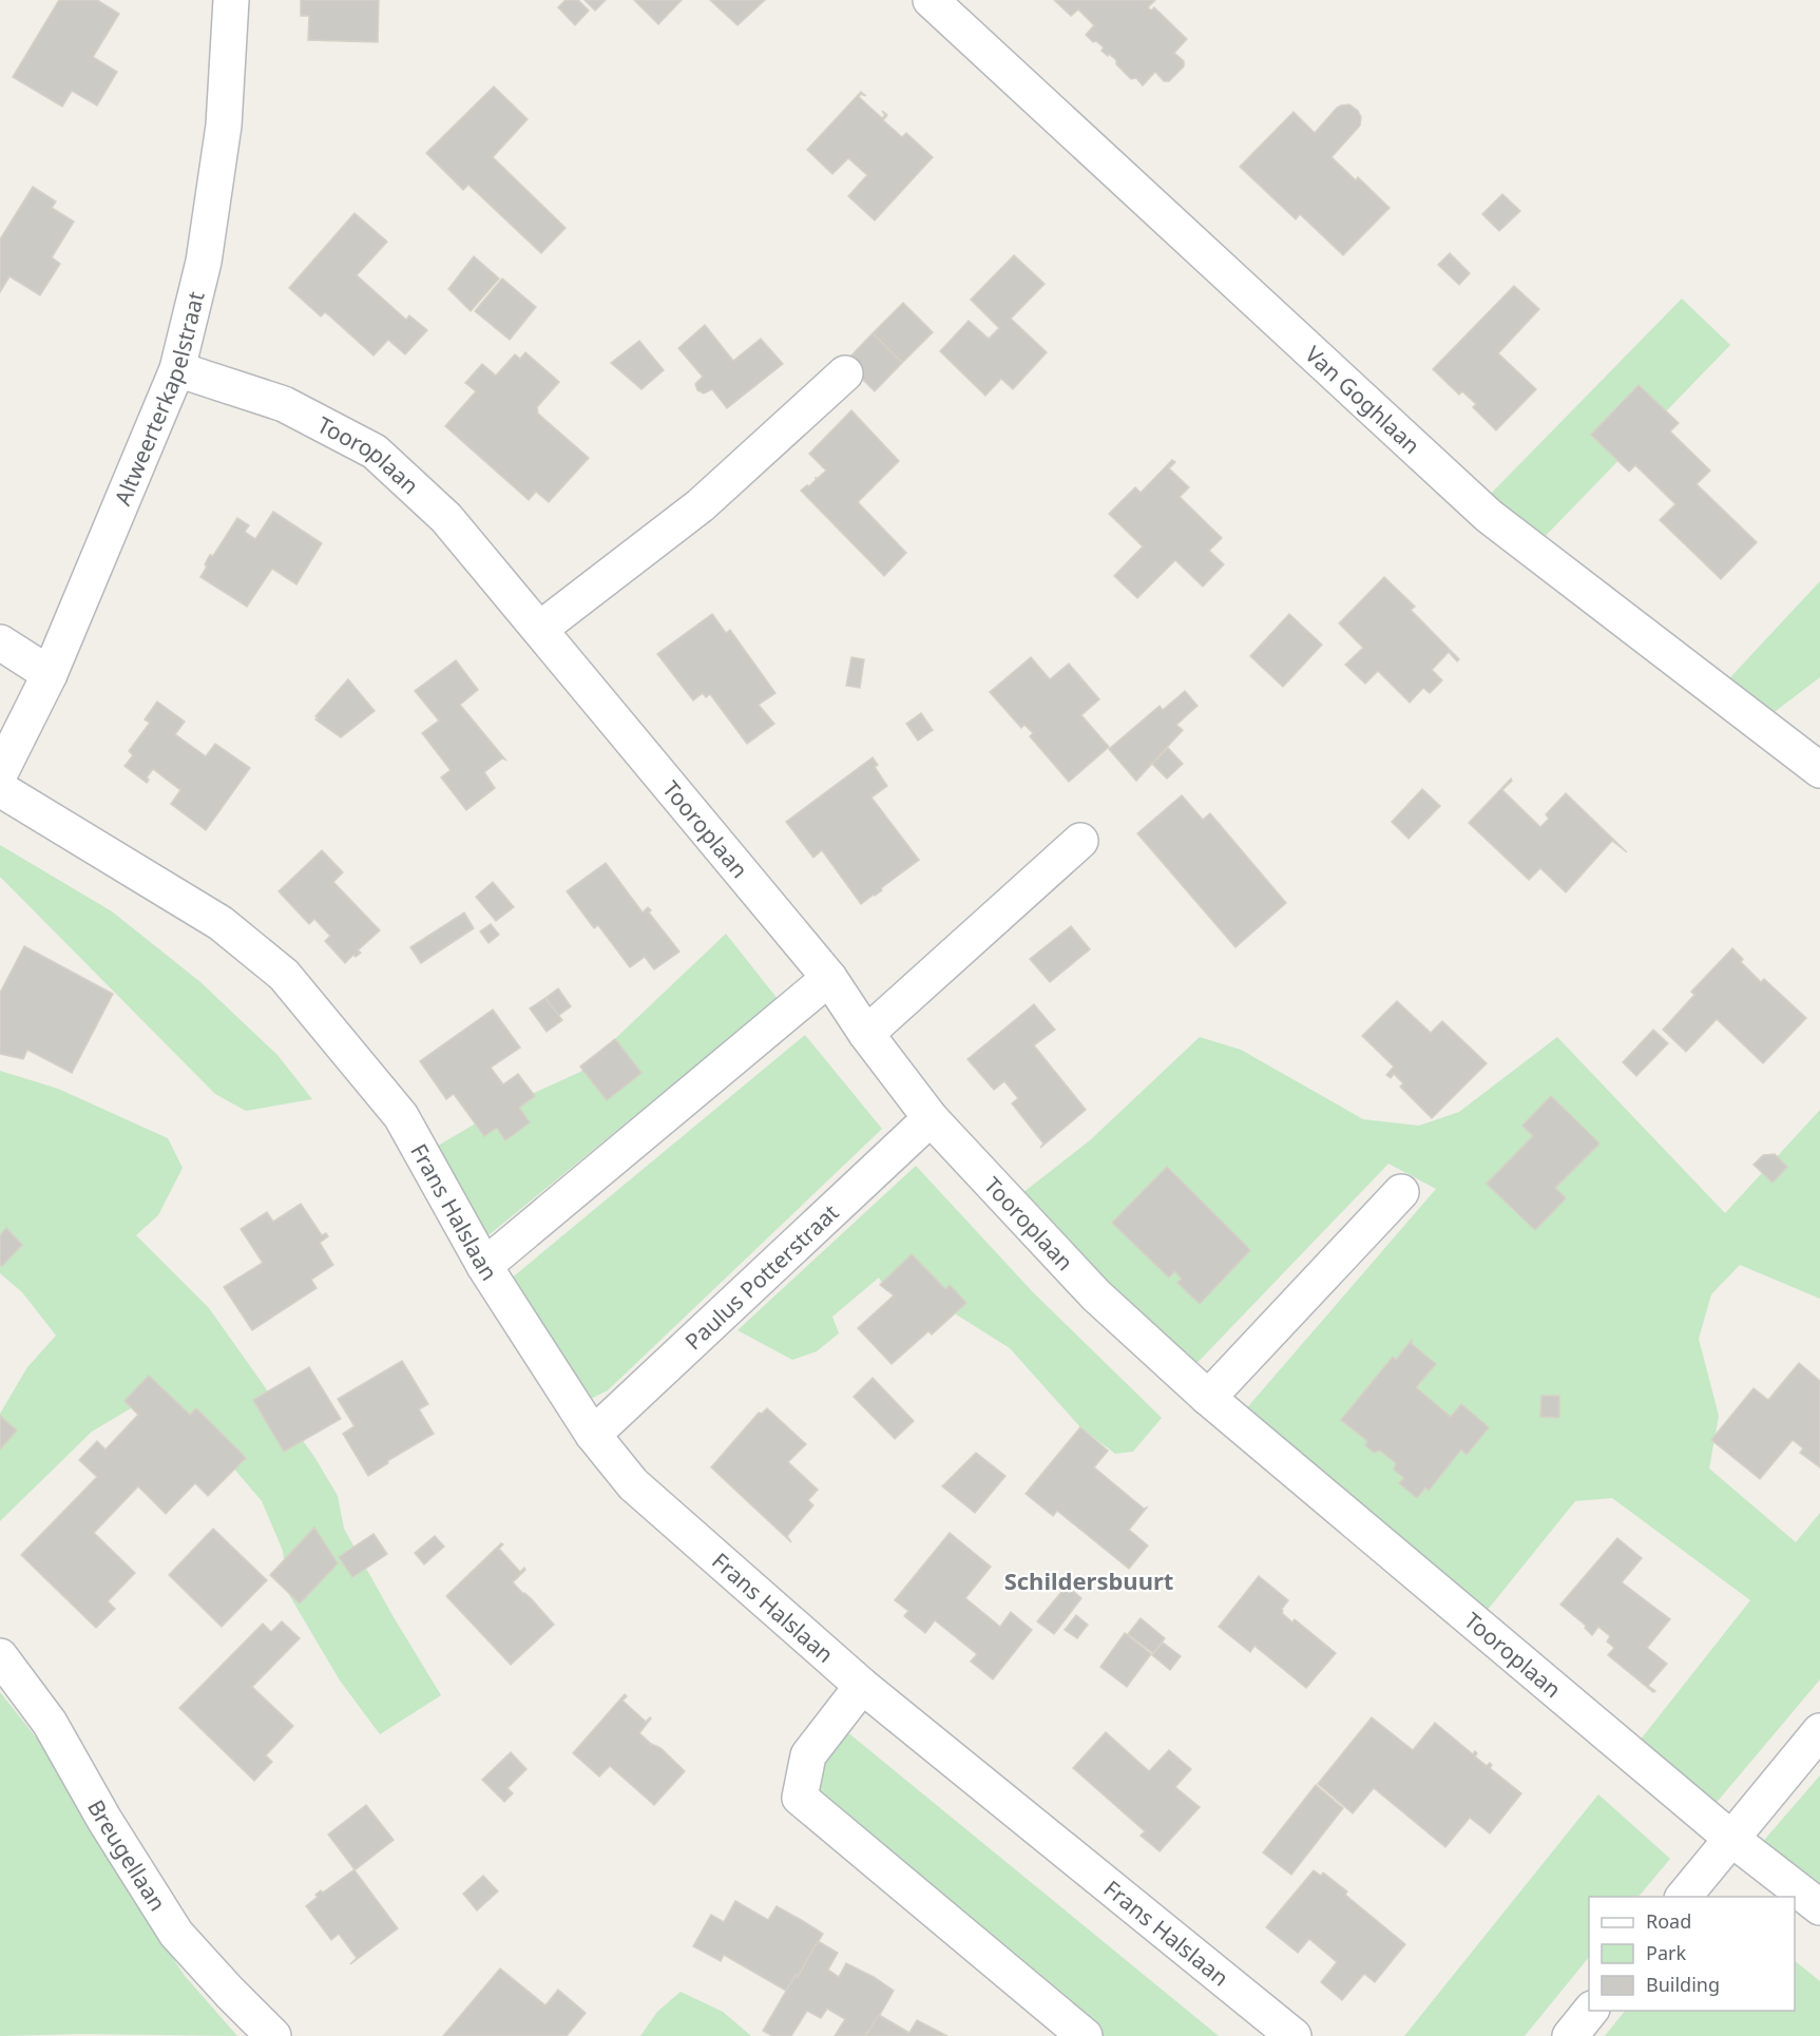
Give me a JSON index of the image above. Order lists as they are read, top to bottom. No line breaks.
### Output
{"streets":{"street":["Altweerterkapelstraat","Van Goghlaan","Tooroplaan","Frans Halslaan","Paulus Potterstraat","Breugellaan"]},"crossings":[["Altweerterkapelstraat","Tooroplaan"],["Tooroplaan","Paulus Potterstraat"],["Frans Halslaan","Paulus Potterstraat"]],"districts":["Schildersbuurt"],"legend":["Road","Park","Building"]}
